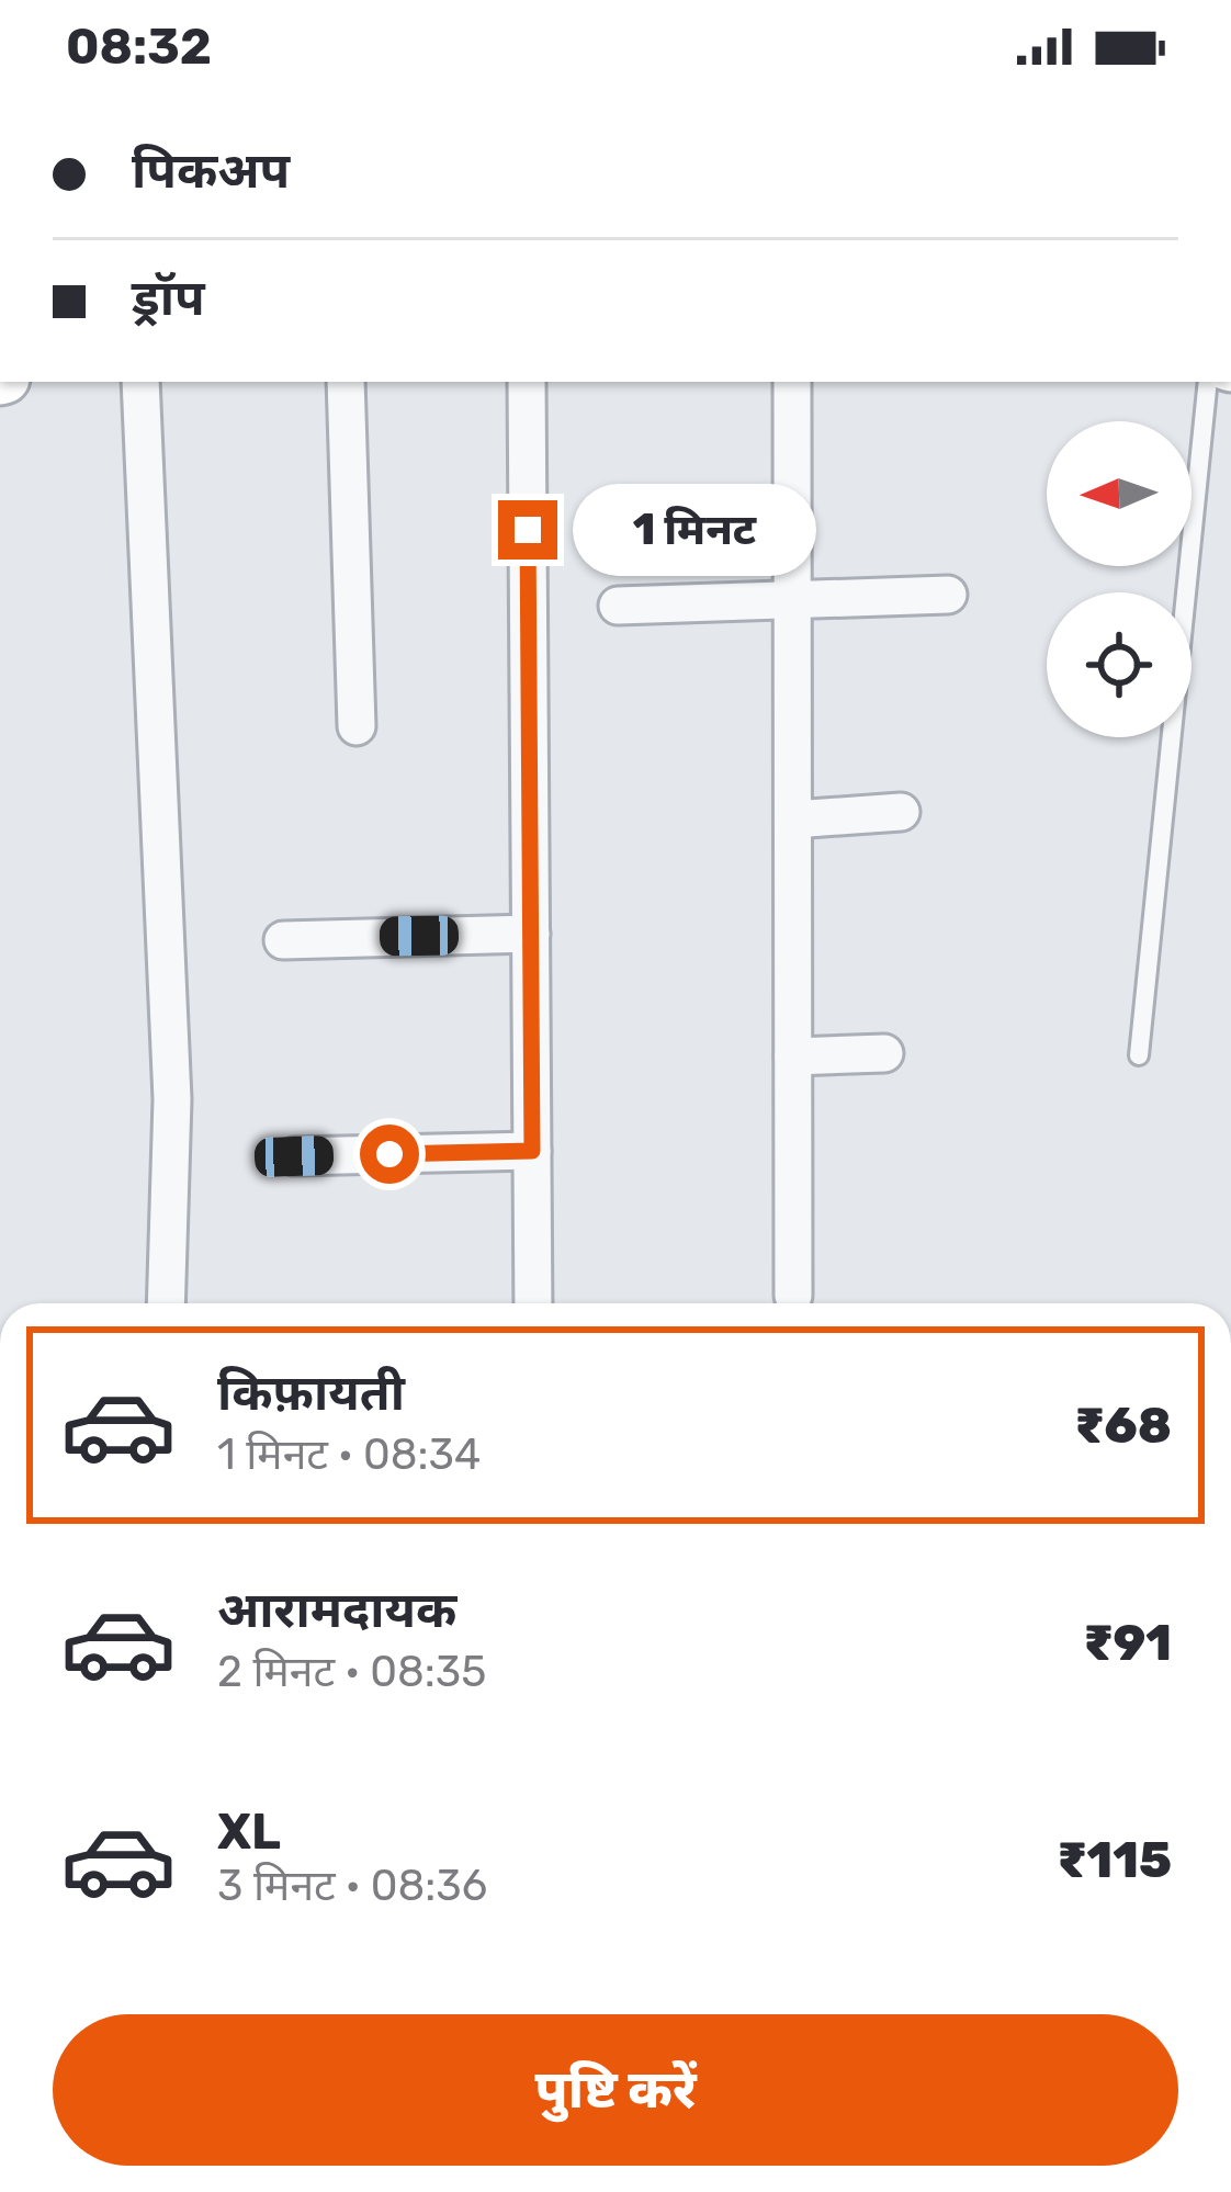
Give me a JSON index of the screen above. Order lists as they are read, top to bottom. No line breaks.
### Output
{"north":"left","page":{"status":"08:32","banner":["पिकअप","ड्रॉप"],"bubble":"1 मिनट","list":[{"name":"किफ़ायती","note":"1 मिनट · 08:34","value":"₹68"},{"name":"आरामदायक","note":"2 मिनट · 08:35","value":"₹91"},{"name":"XL","note":"3 मिनट · 08:36","value":"₹115"}],"buttons":"पुष्टि करें"}}
